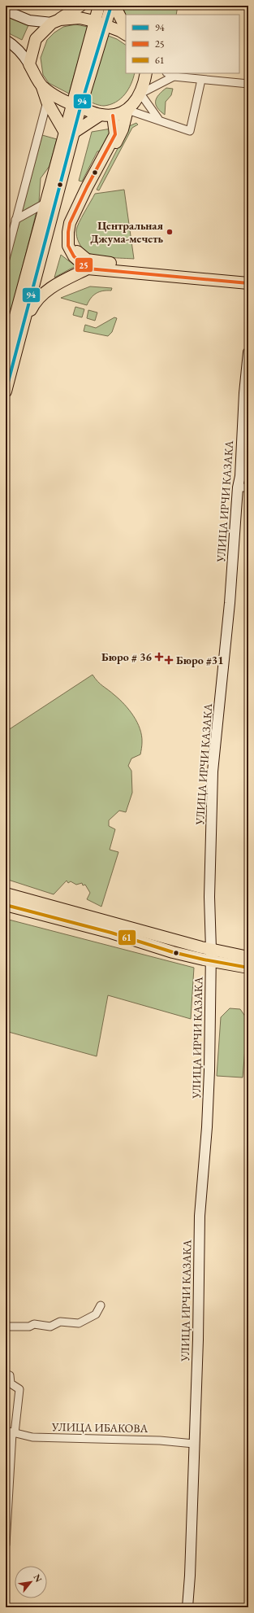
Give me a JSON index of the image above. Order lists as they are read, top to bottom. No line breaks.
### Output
{"streets":{"main road":["УЛИЦА ИРЧИ КАЗАКА"],"street":["УЛИЦА ИБАКОВА"]},"crossings":[["УЛИЦА ИРЧИ КАЗАКА","УЛИЦА ИБАКОВА"]],"places":{"other":["Центральная Джума-мечеть"],"health":["Бюро # 36","Бюро #31"]},"lines":["transit line 94","transit line 25","transit line 61"],"legend":["94","25","61"],"north":"top right"}
